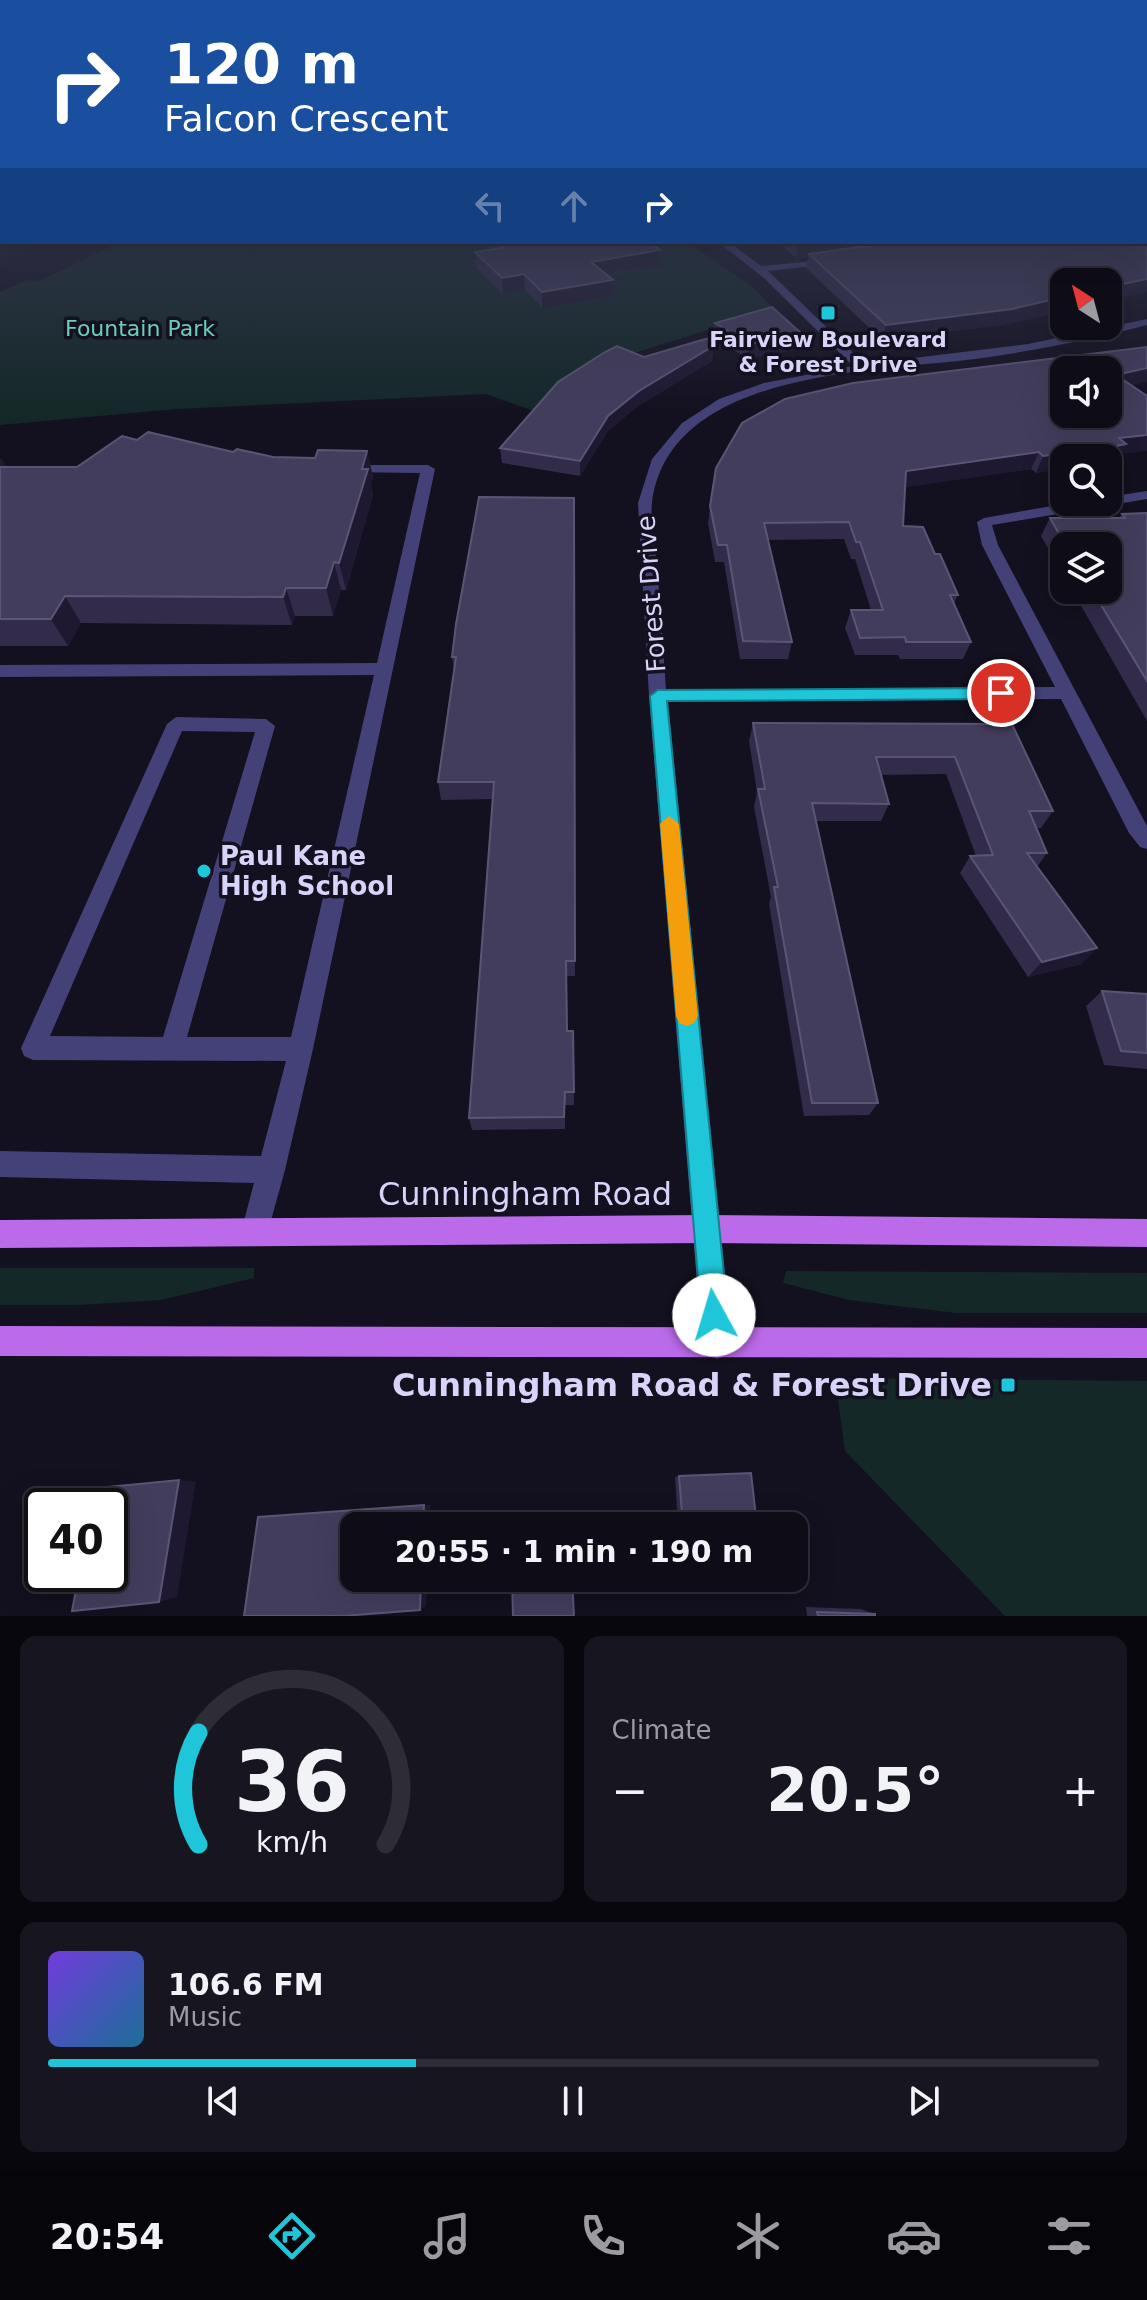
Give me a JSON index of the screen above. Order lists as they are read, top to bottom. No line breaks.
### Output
{"streets":{"main road":["Cunningham Road"],"street":["Forest Drive"]},"crossings":[["Forest Drive","Cunningham Road"]],"parks":["Fountain Park"],"places":{"transit":["Fairview Boulevard & Forest Drive","Cunningham Road & Forest Drive"],"other":["Paul Kane High School"]},"north":"top left","page":{"turn":["120 m","Falcon Crescent"],"limit":"40","trip":"20:55 · 1 min · 190 m","tile":"Climate","heat":["−","20.5°","+"],"song":["106.6 FM","Music"],"tabs":"20:54","gauge":["36","km/h"]}}
